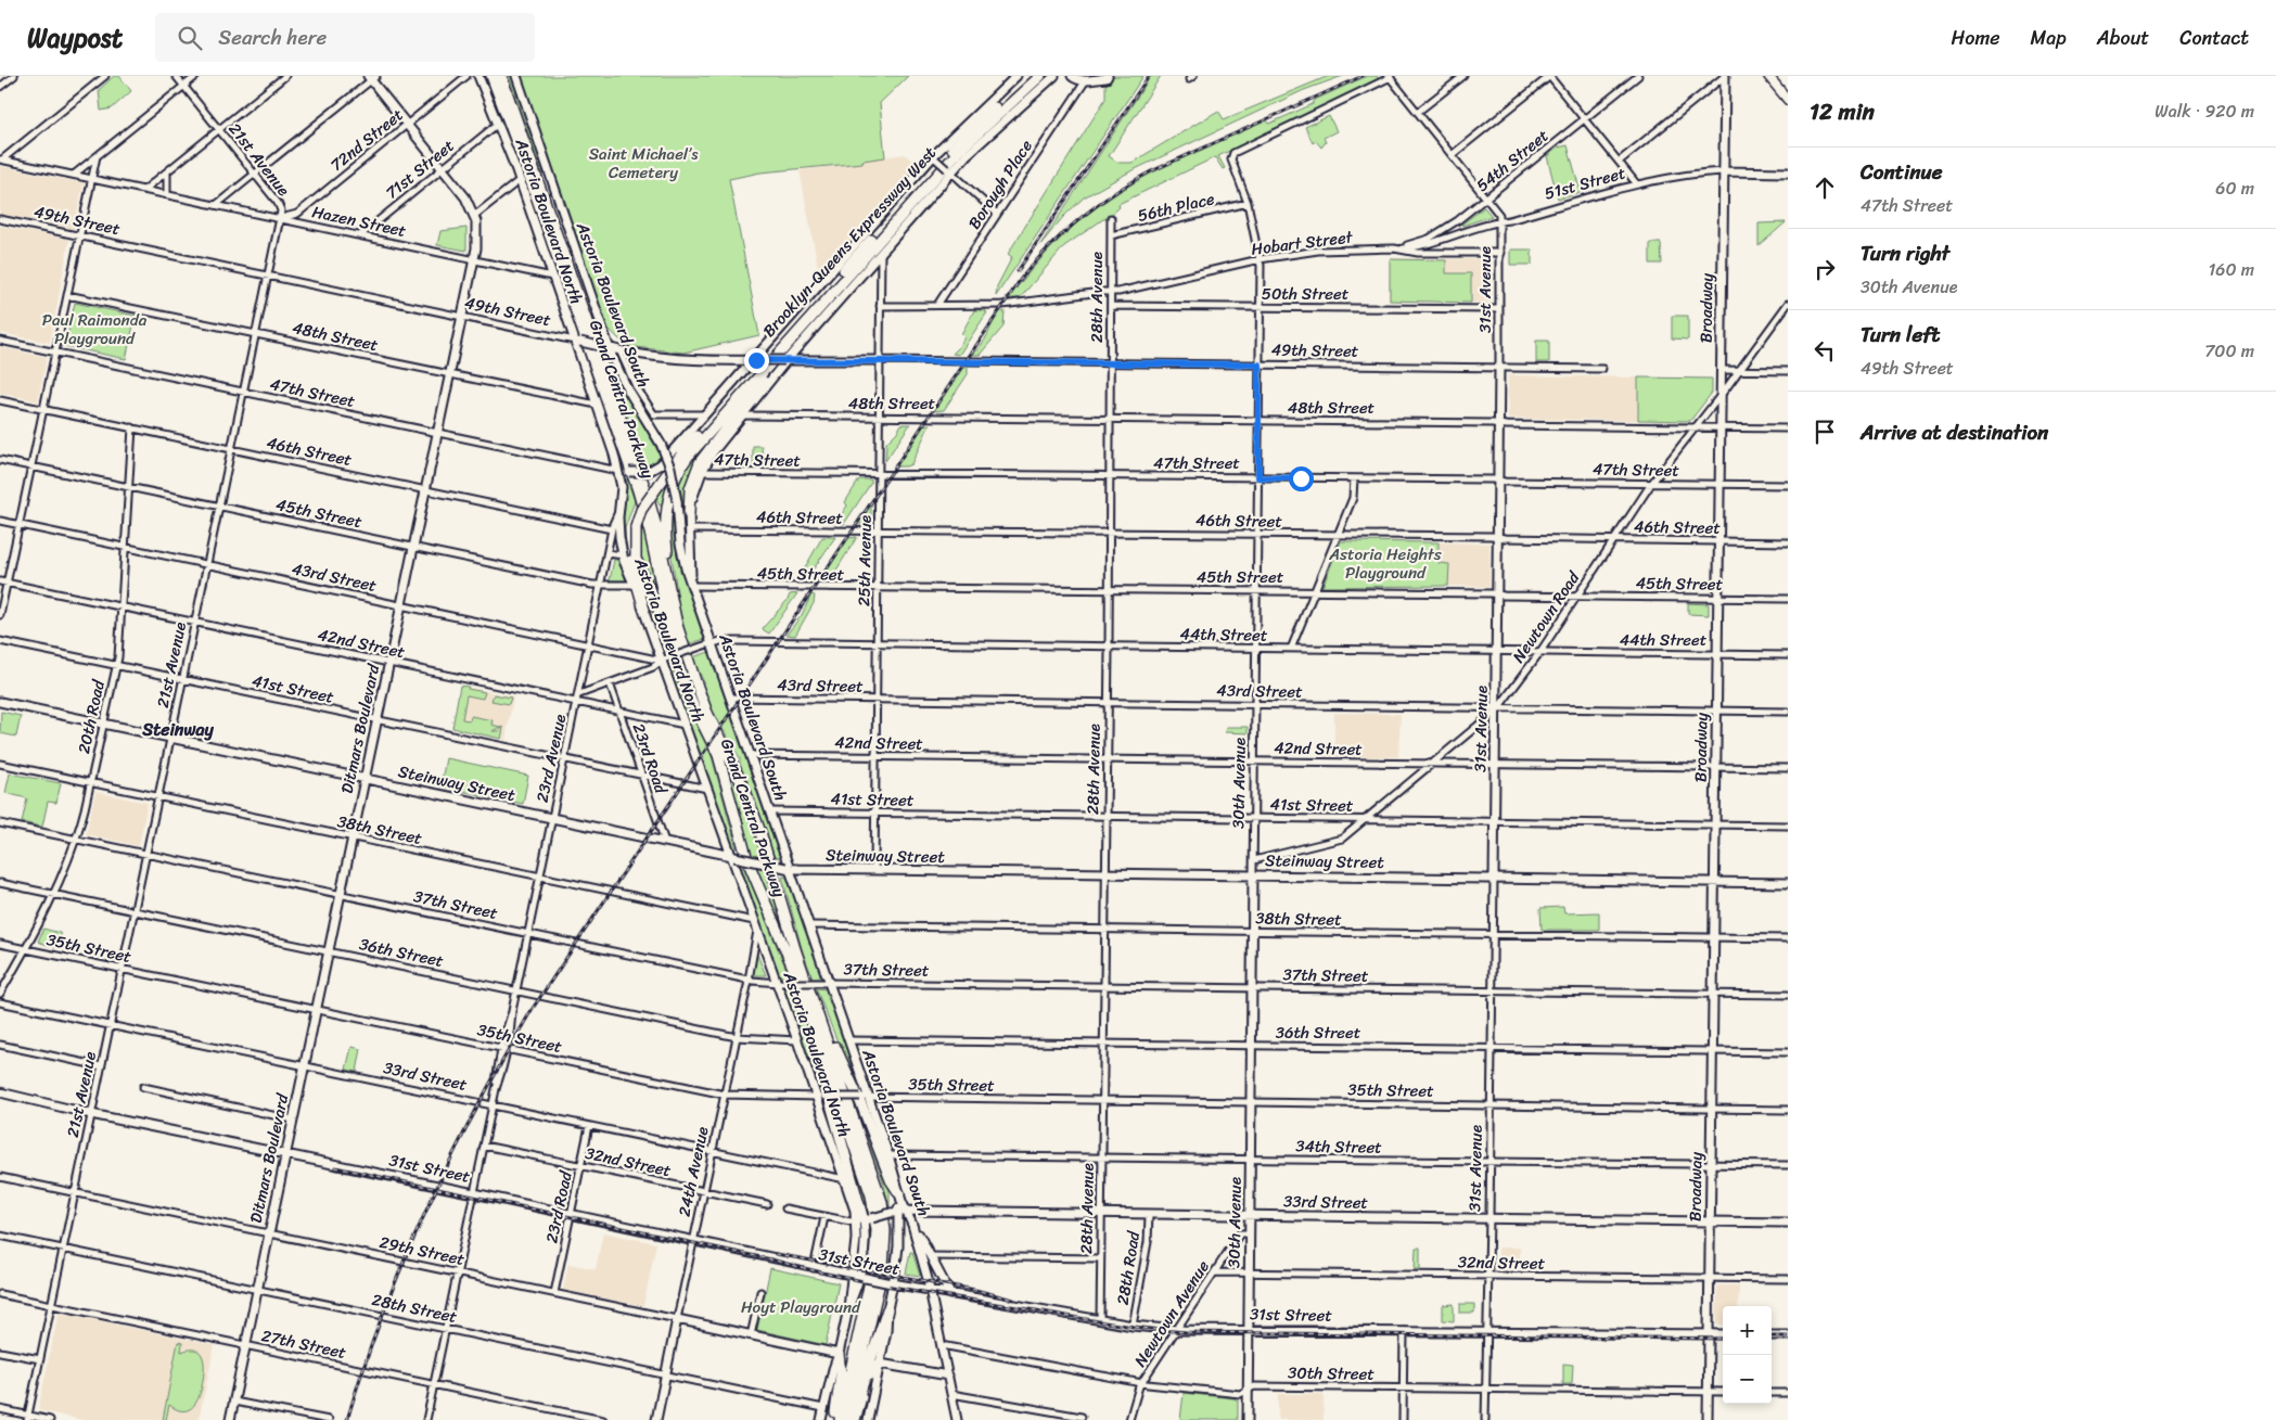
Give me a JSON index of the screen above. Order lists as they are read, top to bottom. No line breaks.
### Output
{"streets":{"highway":["Brooklyn-Queens Expressway West","Grand Central Parkway"],"street":["72nd Street","21st Avenue","54th Street","71st Street","51st Street","Borough Place","56th Place","49th Street","Hazen Street","Astoria Boulevard North","Hobart Street","31st Avenue","50th Street","28th Avenue","Astoria Boulevard South","Broadway","48th Street","47th Street","46th Street","45th Street","25th Avenue","43rd Street","Newtown Road","44th Street","42nd Street","41st Street","20th Road","Ditmars Boulevard","23rd Avenue","23rd Road","Steinway Street","30th Avenue","38th Street","37th Street","35th Street","36th Street","33rd Street","34th Street","32nd Street","31st Street","24th Avenue","29th Street","28th Road","28th Street","Newtown Avenue","27th Street","30th Street"]},"crossings":[["72nd Street","21st Avenue"],["72nd Street","Hazen Street"],["72nd Street","Ditmars Boulevard"],["21st Avenue","49th Street"],["21st Avenue","Hazen Street"],["21st Avenue","48th Street"],["21st Avenue","47th Street"],["21st Avenue","46th Street"],["21st Avenue","45th Street"],["21st Avenue","43rd Street"],["21st Avenue","42nd Street"],["21st Avenue","41st Street"],["21st Avenue","Steinway Street"],["21st Avenue","38th Street"],["21st Avenue","37th Street"],["21st Avenue","35th Street"],["21st Avenue","36th Street"],["21st Avenue","33rd Street"],["21st Avenue","31st Street"],["21st Avenue","29th Street"],["21st Avenue","28th Street"],["21st Avenue","27th Street"],["54th Street","51st Street"],["54th Street","Hobart Street"],["71st Street","Hazen Street"],["71st Street","Astoria Boulevard North"],["71st Street","Ditmars Boulevard"],["51st Street","Hobart Street"],["51st Street","31st Avenue"],["51st Street","Broadway"],["56th Place","28th Avenue"],["56th Place","30th Avenue"],["49th Street","Astoria Boulevard North"],["49th Street","Brooklyn-Queens Expressway West"],["49th Street","31st Avenue"],["49th Street","28th Avenue"],["49th Street","Astoria Boulevard South"],["49th Street","25th Avenue"],["49th Street","Ditmars Boulevard"],["49th Street","30th Avenue"],["Hazen Street","Astoria Boulevard North"],["Hazen Street","Ditmars Boulevard"],["Astoria Boulevard North","Brooklyn-Queens Expressway West"],["Astoria Boulevard North","48th Street"],["Astoria Boulevard North","47th Street"],["Astoria Boulevard North","45th Street"],["Astoria Boulevard North","43rd Street"],["Astoria Boulevard North","44th Street"],["Astoria Boulevard North","42nd Street"],["Astoria Boulevard North","41st Street"],["Astoria Boulevard North","23rd Avenue"],["Astoria Boulevard North","Steinway Street"],["Astoria Boulevard North","38th Street"],["Astoria Boulevard North","37th Street"],["Astoria Boulevard North","35th Street"],["Astoria Boulevard North","36th Street"],["Astoria Boulevard North","33rd Street"],["Astoria Boulevard North","31st Street"],["Astoria Boulevard North","24th Avenue"],["Astoria Boulevard North","29th Street"],["Astoria Boulevard North","28th Street"],["Brooklyn-Queens Expressway West","Astoria Boulevard South"],["Brooklyn-Queens Expressway West","48th Street"],["Brooklyn-Queens Expressway West","47th Street"],["Brooklyn-Queens Expressway West","Grand Central Parkway"],["Brooklyn-Queens Expressway West","46th Street"],["Brooklyn-Queens Expressway West","45th Street"],["Brooklyn-Queens Expressway West","25th Avenue"],["Hobart Street","31st Avenue"],["Hobart Street","28th Avenue"],["Hobart Street","30th Avenue"],["31st Avenue","50th Street"],["31st Avenue","48th Street"],["31st Avenue","47th Street"],["31st Avenue","46th Street"],["31st Avenue","45th Street"],["31st Avenue","43rd Street"],["31st Avenue","Newtown Road"],["31st Avenue","44th Street"],["31st Avenue","42nd Street"],["31st Avenue","41st Street"],["31st Avenue","Steinway Street"],["31st Avenue","38th Street"],["31st Avenue","37th Street"],["31st Avenue","35th Street"],["31st Avenue","36th Street"],["31st Avenue","33rd Street"],["31st Avenue","34th Street"],["31st Avenue","32nd Street"],["31st Avenue","31st Street"],["31st Avenue","30th Street"],["50th Street","28th Avenue"],["50th Street","30th Avenue"],["28th Avenue","48th Street"],["28th Avenue","47th Street"],["28th Avenue","46th Street"],["28th Avenue","45th Street"],["28th Avenue","43rd Street"],["28th Avenue","44th Street"],["28th Avenue","42nd Street"],["28th Avenue","41st Street"],["28th Avenue","Steinway Street"],["28th Avenue","38th Street"],["28th Avenue","37th Street"],["28th Avenue","35th Street"],["28th Avenue","36th Street"],["28th Avenue","33rd Street"],["28th Avenue","34th Street"],["28th Avenue","31st Street"],["Astoria Boulevard South","45th Street"],["Astoria Boulevard South","43rd Street"],["Astoria Boulevard South","44th Street"],["Astoria Boulevard South","42nd Street"],["Astoria Boulevard South","41st Street"],["Astoria Boulevard South","Steinway Street"],["Astoria Boulevard South","38th Street"],["Astoria Boulevard South","37th Street"],["Astoria Boulevard South","35th Street"],["Astoria Boulevard South","36th Street"],["Astoria Boulevard South","33rd Street"],["Astoria Boulevard South","34th Street"],["Astoria Boulevard South","31st Street"],["Astoria Boulevard South","30th Street"],["Broadway","48th Street"],["Broadway","47th Street"],["Broadway","46th Street"],["Broadway","45th Street"],["Broadway","43rd Street"],["Broadway","Newtown Road"],["Broadway","44th Street"],["Broadway","42nd Street"],["Broadway","41st Street"],["Broadway","Steinway Street"],["Broadway","38th Street"],["Broadway","37th Street"],["Broadway","35th Street"],["Broadway","36th Street"],["Broadway","33rd Street"],["Broadway","34th Street"],["Broadway","32nd Street"],["Broadway","31st Street"],["Broadway","30th Street"],["48th Street","25th Avenue"],["48th Street","Newtown Road"],["48th Street","Ditmars Boulevard"],["48th Street","30th Avenue"],["47th Street","25th Avenue"],["47th Street","Newtown Road"],["47th Street","Ditmars Boulevard"],["47th Street","30th Avenue"],["46th Street","25th Avenue"],["46th Street","Newtown Road"],["46th Street","20th Road"],["46th Street","Ditmars Boulevard"],["46th Street","23rd Avenue"],["46th Street","30th Avenue"],["45th Street","25th Avenue"],["45th Street","Newtown Road"],["45th Street","20th Road"],["45th Street","Ditmars Boulevard"],["45th Street","23rd Avenue"],["45th Street","30th Avenue"],["25th Avenue","43rd Street"],["25th Avenue","44th Street"],["25th Avenue","42nd Street"],["25th Avenue","41st Street"],["25th Avenue","Steinway Street"],["43rd Street","Newtown Road"],["43rd Street","44th Street"],["43rd Street","20th Road"],["43rd Street","Ditmars Boulevard"],["43rd Street","23rd Avenue"],["43rd Street","30th Avenue"],["Newtown Road","44th Street"],["Newtown Road","42nd Street"],["Newtown Road","41st Street"],["Newtown Road","30th Avenue"],["44th Street","23rd Avenue"],["44th Street","23rd Road"],["44th Street","30th Avenue"],["42nd Street","20th Road"],["42nd Street","Ditmars Boulevard"],["42nd Street","23rd Avenue"],["42nd Street","23rd Road"],["42nd Street","30th Avenue"],["41st Street","20th Road"],["41st Street","Ditmars Boulevard"],["41st Street","23rd Avenue"],["41st Street","23rd Road"],["41st Street","30th Avenue"],["20th Road","Steinway Street"],["20th Road","38th Street"],["20th Road","37th Street"],["20th Road","35th Street"],["20th Road","36th Street"],["Ditmars Boulevard","Steinway Street"],["Ditmars Boulevard","38th Street"],["Ditmars Boulevard","37th Street"],["Ditmars Boulevard","35th Street"],["Ditmars Boulevard","36th Street"],["Ditmars Boulevard","33rd Street"],["Ditmars Boulevard","31st Street"],["Ditmars Boulevard","29th Street"],["Ditmars Boulevard","28th Street"],["Ditmars Boulevard","27th Street"],["23rd Avenue","Steinway Street"],["23rd Avenue","38th Street"],["23rd Avenue","37th Street"],["23rd Avenue","35th Street"],["23rd Avenue","36th Street"],["23rd Avenue","33rd Street"],["23rd Avenue","32nd Street"],["23rd Avenue","31st Street"],["23rd Avenue","29th Street"],["23rd Avenue","28th Street"],["23rd Avenue","27th Street"],["23rd Road","Steinway Street"],["23rd Road","33rd Street"],["23rd Road","32nd Street"],["23rd Road","31st Street"],["23rd Road","29th Street"],["Steinway Street","30th Avenue"],["30th Avenue","38th Street"],["30th Avenue","37th Street"],["30th Avenue","35th Street"],["30th Avenue","36th Street"],["30th Avenue","33rd Street"],["30th Avenue","34th Street"],["30th Avenue","32nd Street"],["30th Avenue","31st Street"],["30th Avenue","Newtown Avenue"],["30th Avenue","30th Street"],["37th Street","24th Avenue"],["35th Street","24th Avenue"],["36th Street","24th Avenue"],["33rd Street","24th Avenue"],["33rd Street","28th Road"],["32nd Street","24th Avenue"],["32nd Street","Newtown Avenue"],["31st Street","24th Avenue"],["31st Street","28th Road"],["31st Street","Newtown Avenue"],["24th Avenue","29th Street"],["24th Avenue","28th Street"],["Newtown Avenue","30th Street"]],"districts":["Steinway"],"parks":["Saint Michael’s Cemetery","Paul Raimonda Playground","Astoria Heights Playground","Hoyt Playground"],"page":{"header":"Waypost","search":"Search here","nav":["Home","Map","About","Contact"],"heading":["12 min","Walk · 920 m"],"list":[["Continue","47th Street","60 m"],["Turn right","30th Avenue","160 m"],["Turn left","49th Street","700 m"],"Arrive at destination"],"map_buttons":["+","−"]}}
